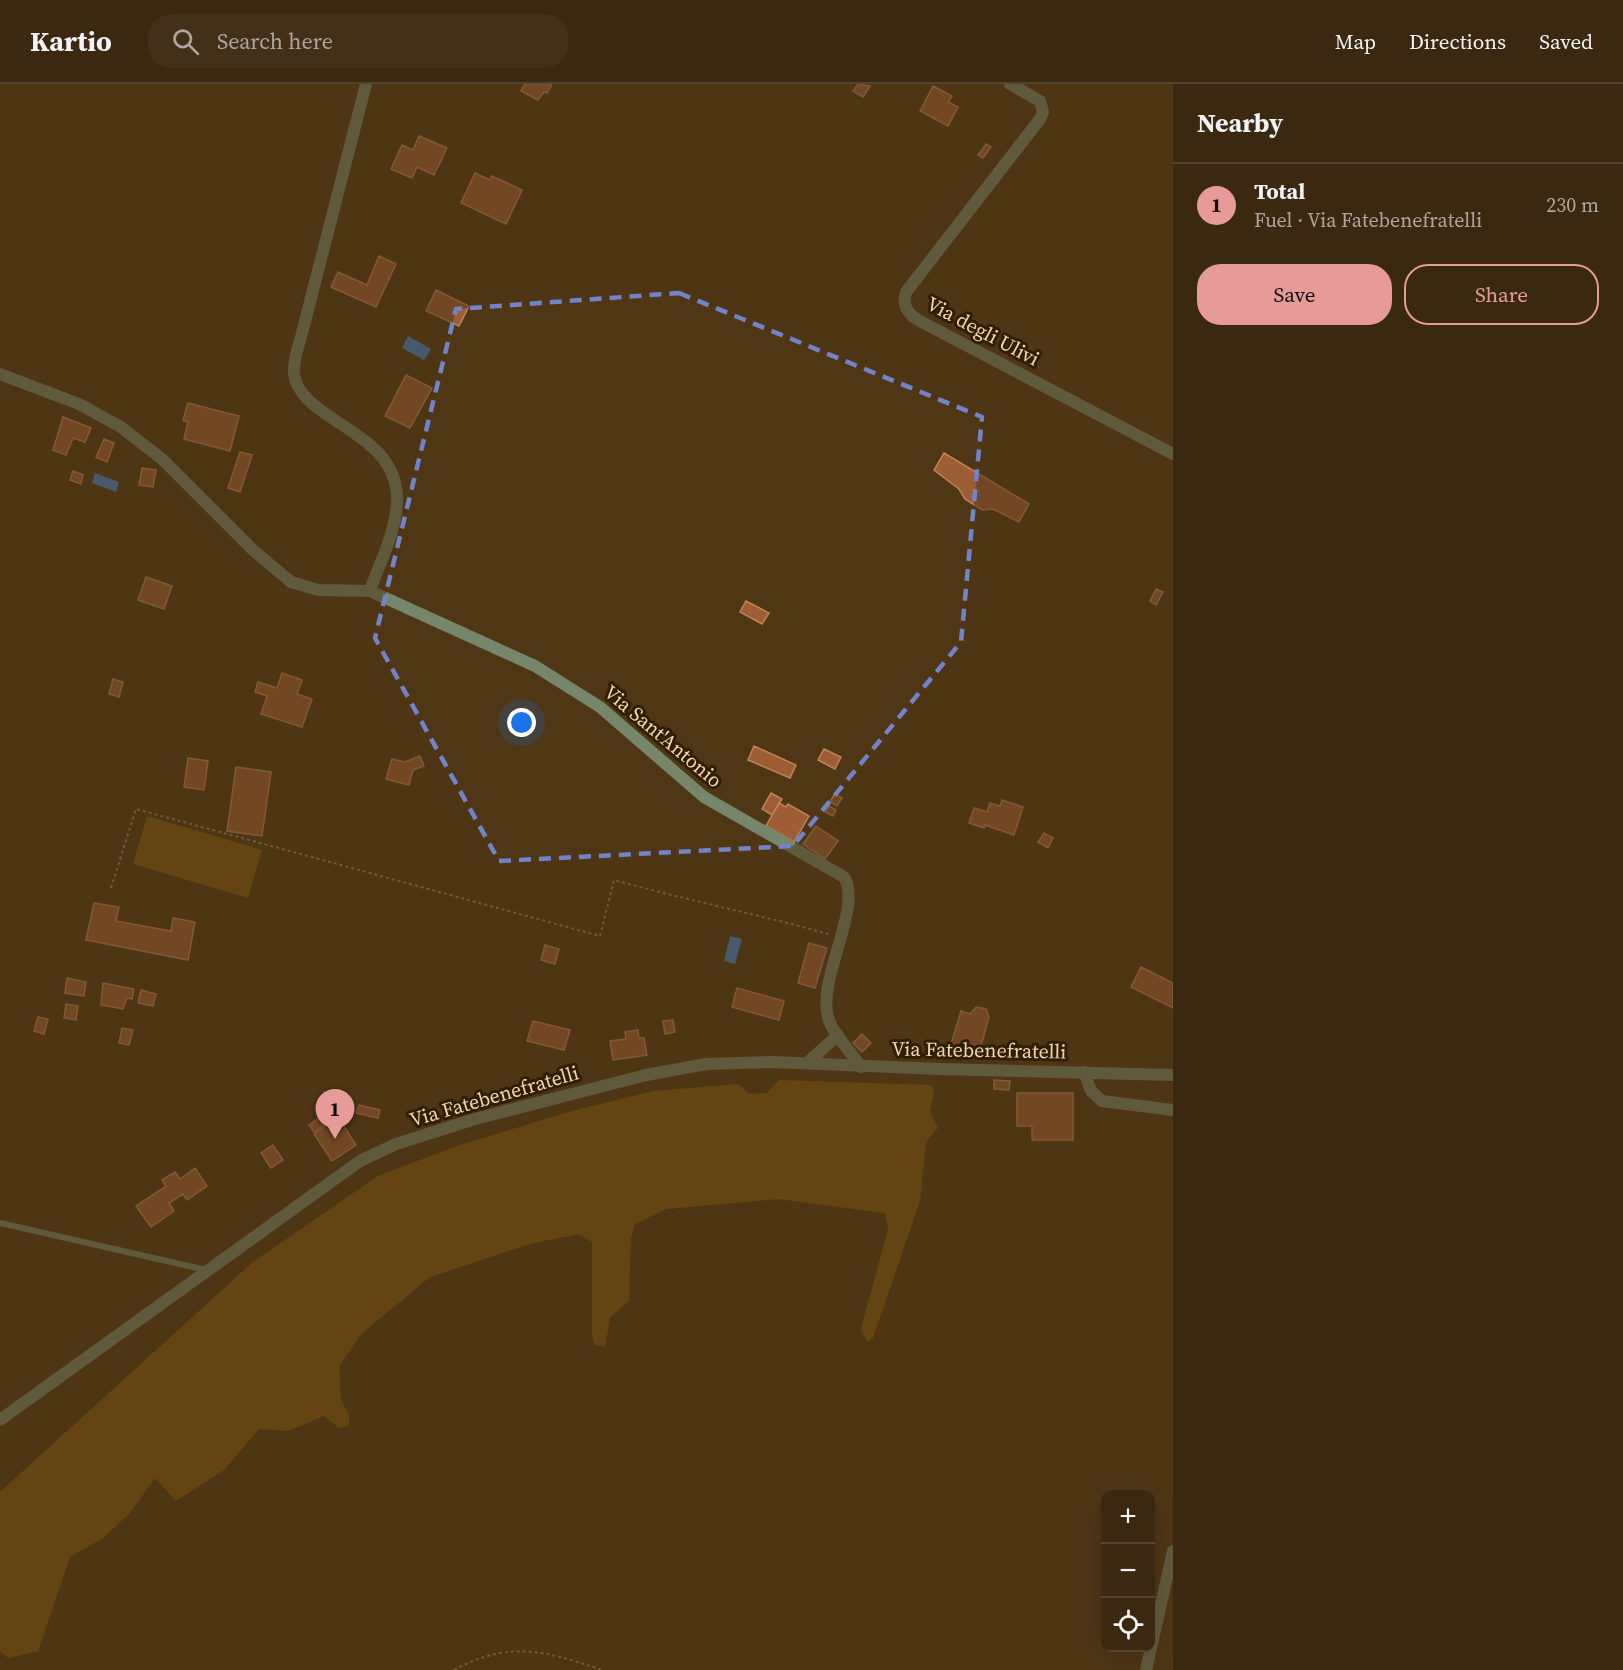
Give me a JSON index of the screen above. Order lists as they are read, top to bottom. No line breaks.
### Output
{"streets":{"street":["Via degli Ulivi","Via Sant'Antonio","Via Fatebenefratelli"]},"crossings":[["Via Sant'Antonio","Via Fatebenefratelli"]],"page":{"header":"Kartio","search":"Search here","nav":["Map","Directions","Saved"],"heading":"Nearby","list":[{"mark":"1","name":"Total","note":"Fuel · Via Fatebenefratelli","value":"230 m"}],"buttons":["Save","Share"],"pins":"1","map_buttons":["+","−"]}}
